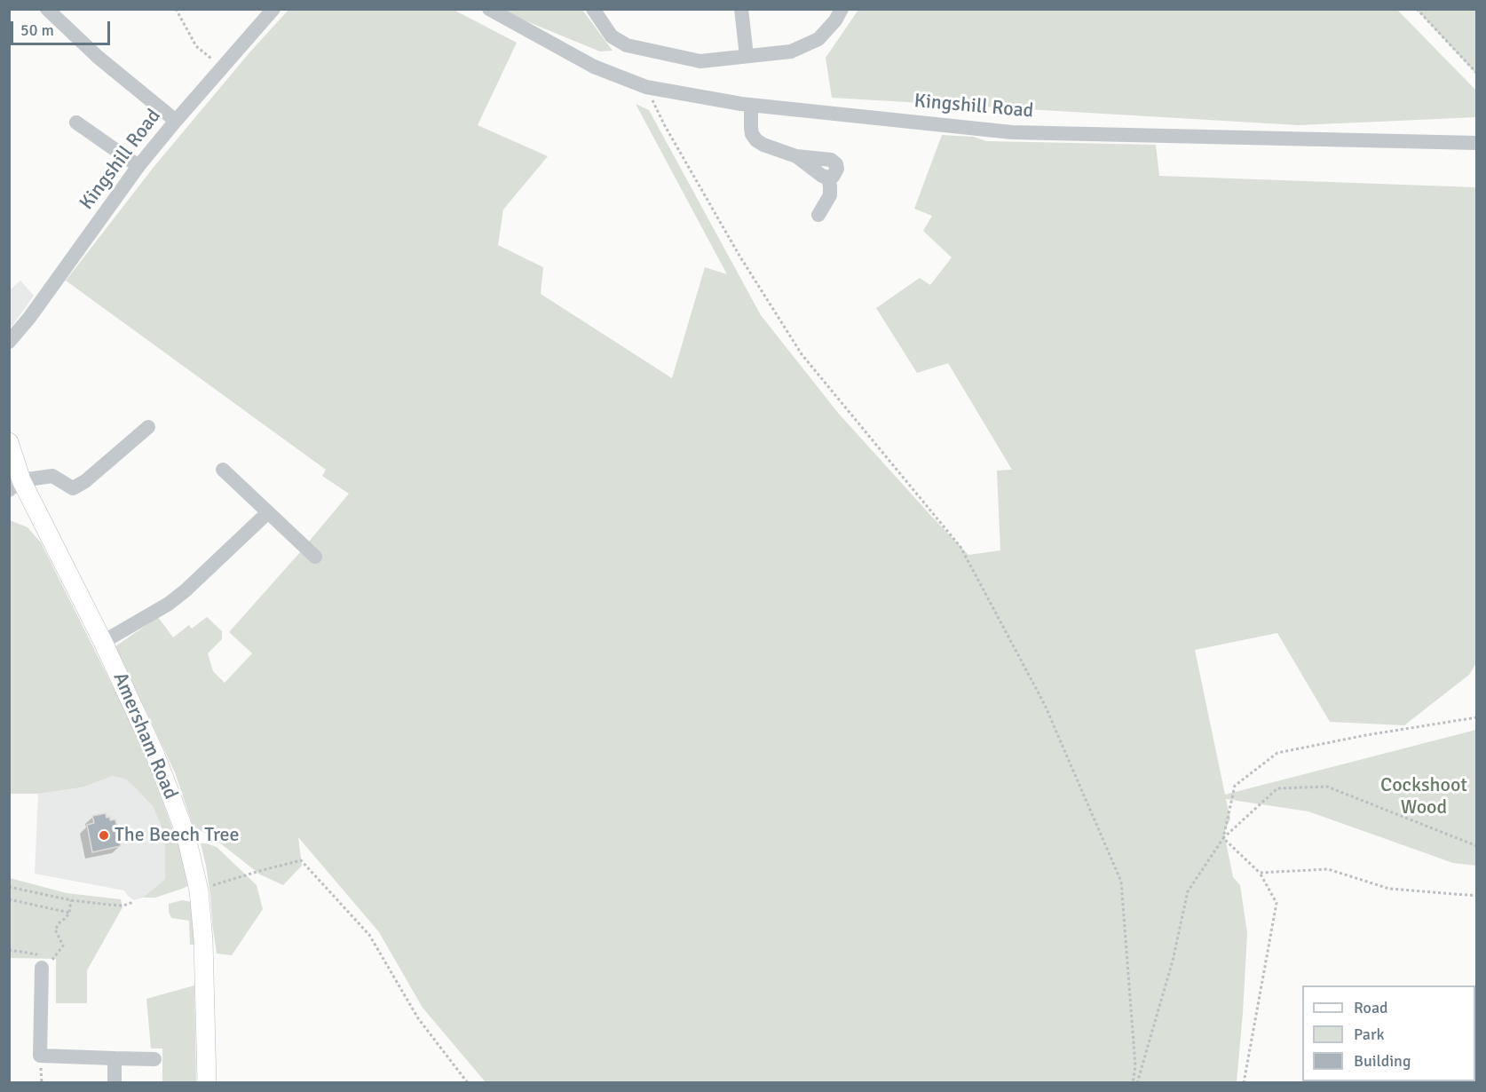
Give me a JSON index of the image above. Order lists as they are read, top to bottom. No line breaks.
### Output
{"streets":{"main road":["Amersham Road"],"street":["Kingshill Road"]},"parks":["Cockshoot Wood"],"places":["The Beech Tree"],"legend":["Road","Park","Building"],"scale_bar":"50 m"}
